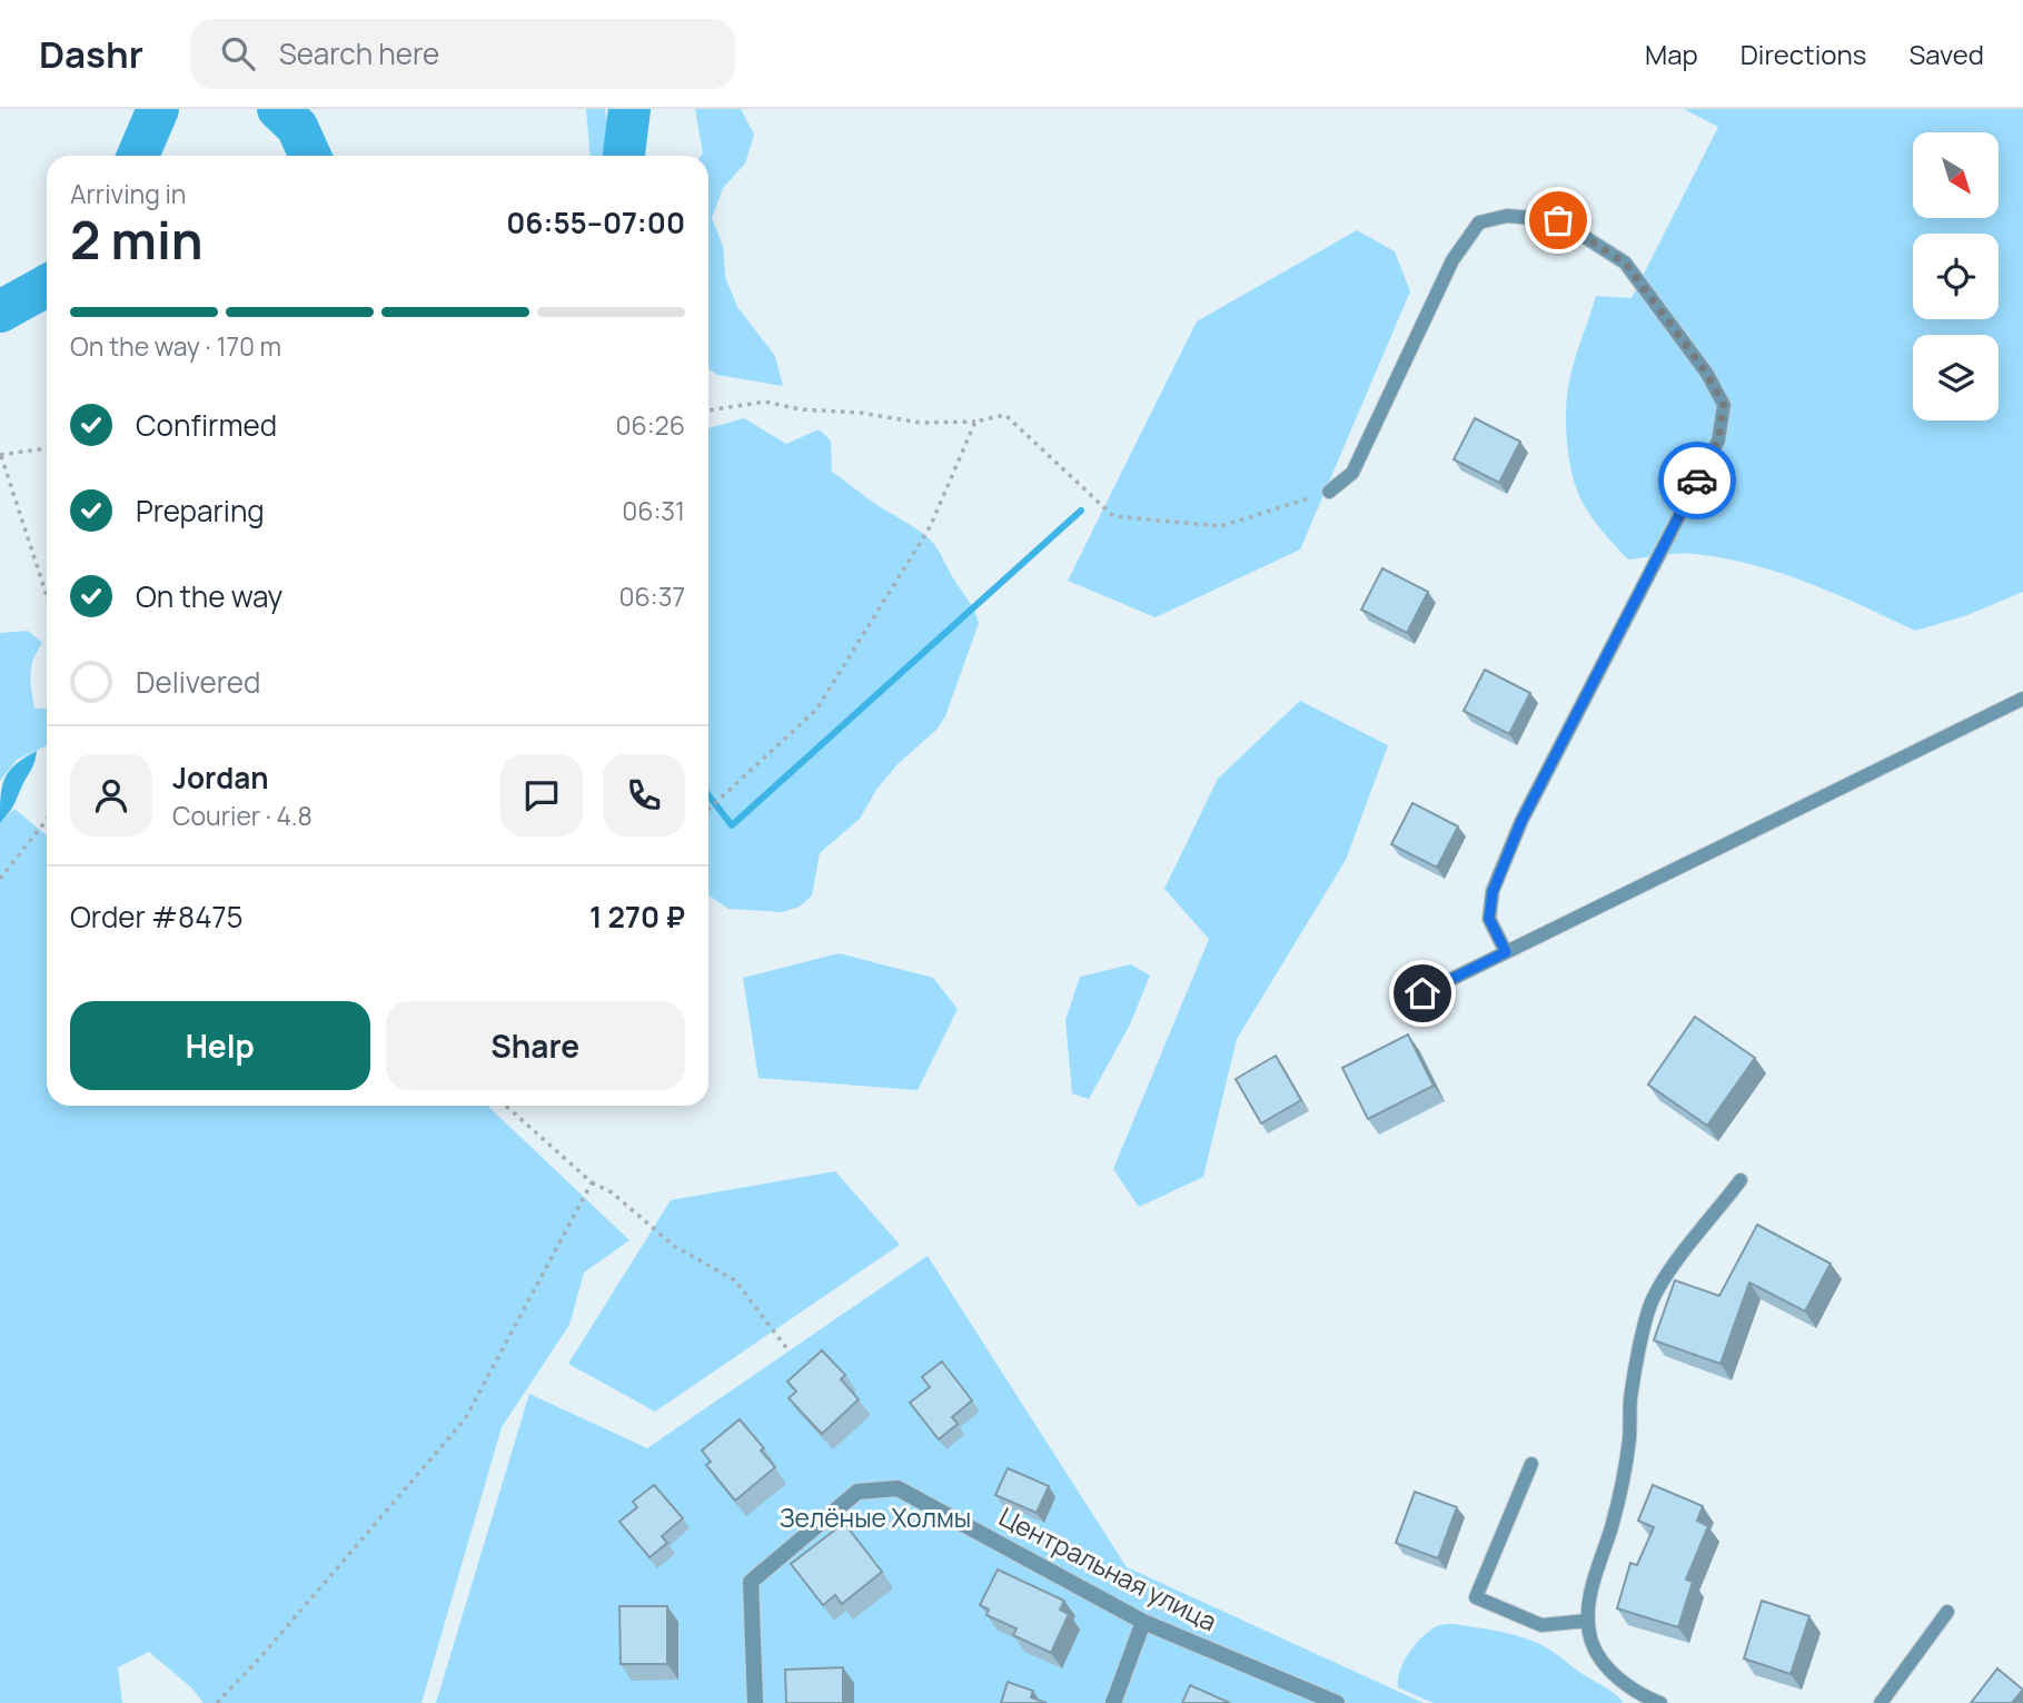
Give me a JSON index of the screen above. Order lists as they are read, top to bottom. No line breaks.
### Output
{"streets":{"street":["Центральная улица"]},"parks":["Зелёные Холмы"],"north":"bottom right","page":{"header":"Dashr","search":"Search here","nav":["Map","Directions","Saved"],"heading":["2 min","Arriving in","06:55–07:00"],"panel":["Jordan","Courier · 4.8","Order #8475","1 270 ₽"],"bar":"On the way · 170 m","list":[["Confirmed","06:26"],["Preparing","06:31"],["On the way","06:37"],"Delivered"],"buttons":["Help","Share"]}}
